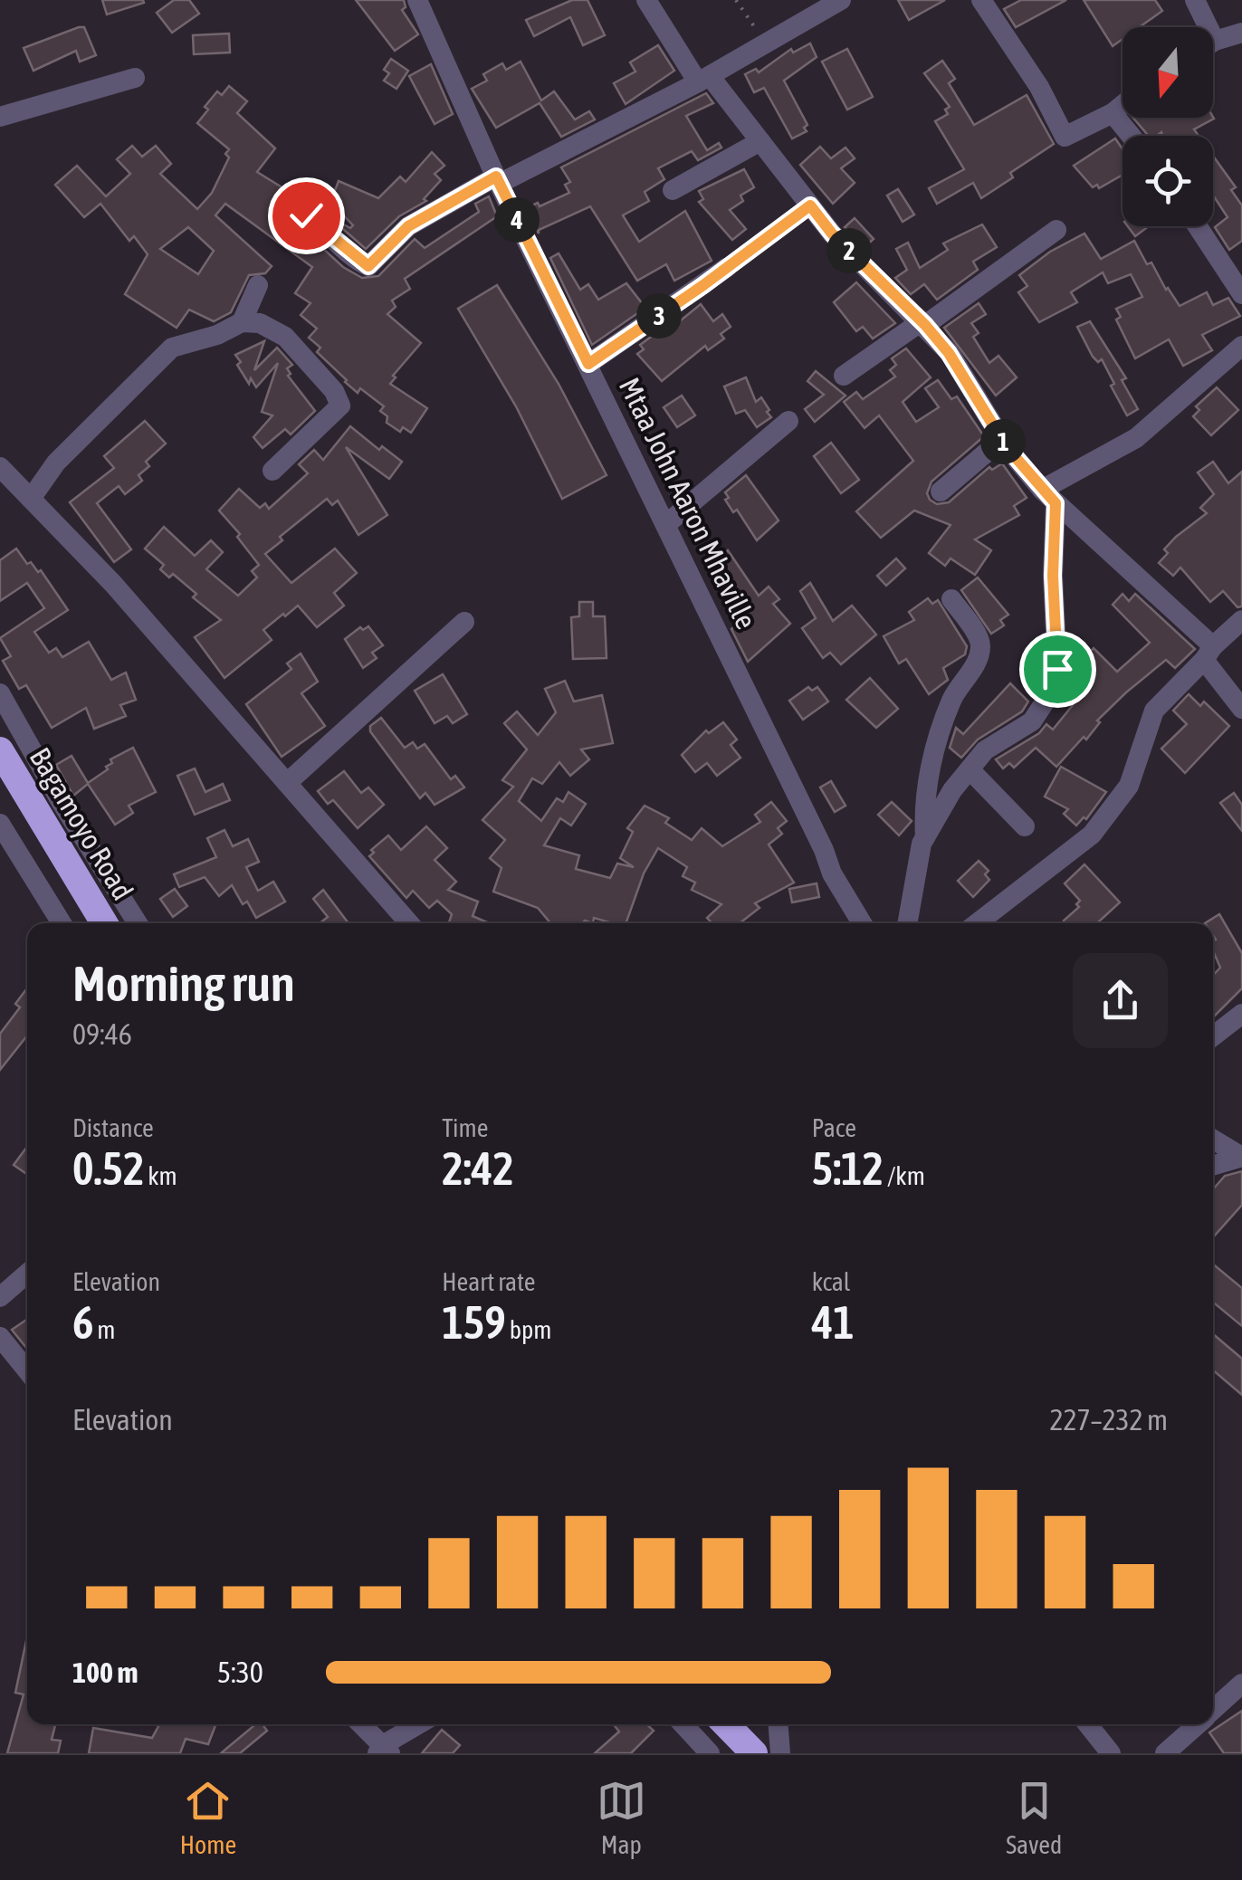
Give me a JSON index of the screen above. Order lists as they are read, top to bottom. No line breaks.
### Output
{"streets":{"highway":["Bagamoyo Road"],"street":["Mtaa John Aaron Mhaville"]},"north":"bottom","page":{"pins":["4","2","3","1"],"heading":["Morning run","09:46"],"stats":[["Distance","0.52 km"],["Time","2:42"],["Pace","5:12 /km"],["Elevation","6 m"],["Heart rate","159 bpm"],["kcal","41"]],"chart":["Elevation","227–232 m"],"list":[{"name":"100 m","note":"5:30"}],"tabs":["Home","Map","Saved"]}}
